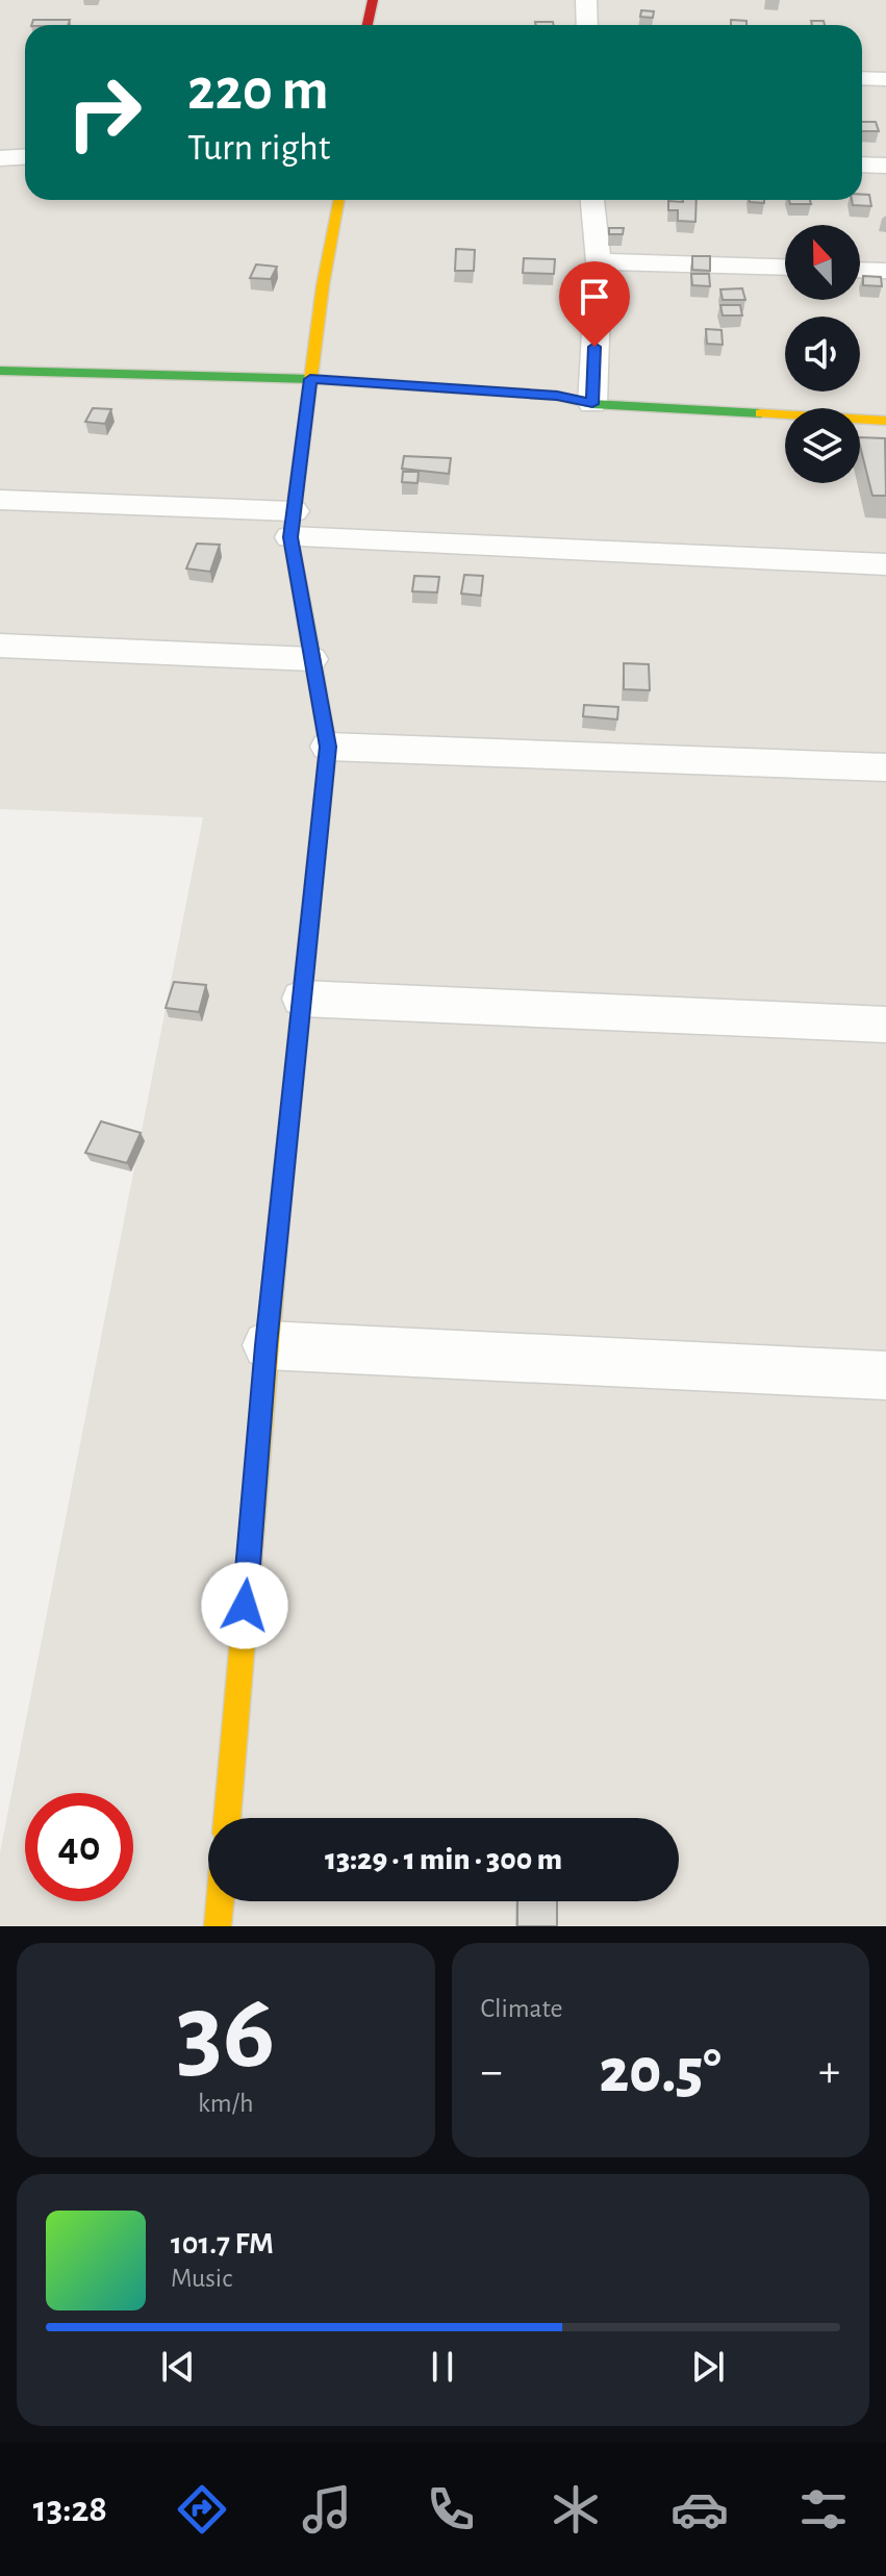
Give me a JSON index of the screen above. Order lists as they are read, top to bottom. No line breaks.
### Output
{"north":"top","page":{"turn":["220 m","Turn right"],"limit":"40","trip":"13:29 · 1 min · 300 m","tile":[["36","km/h"],"Climate"],"heat":["−","20.5°","+"],"song":["101.7 FM","Music"],"tabs":"13:28"}}
